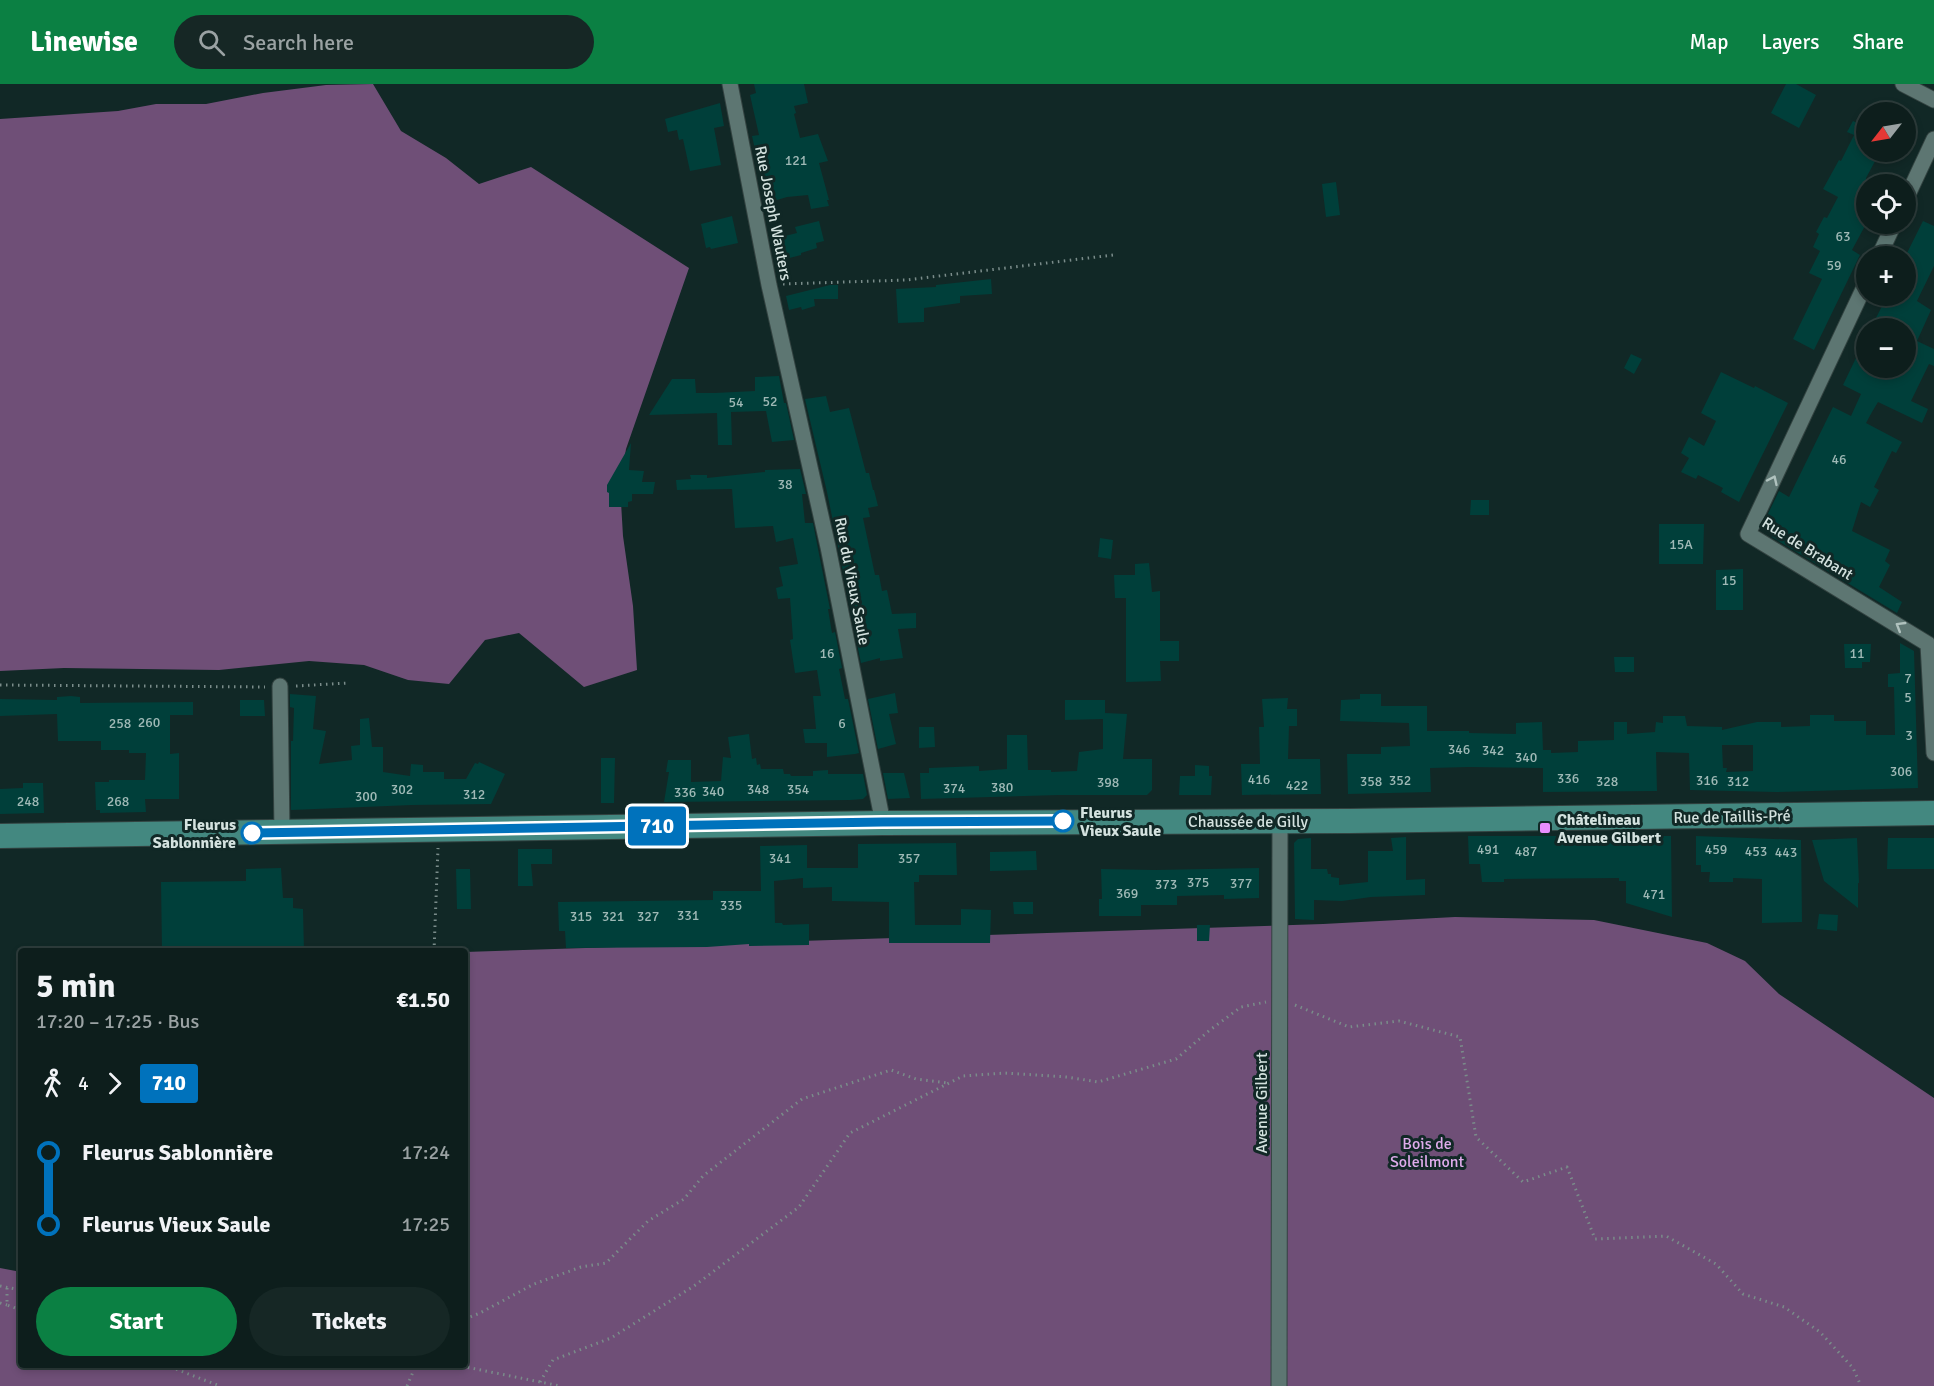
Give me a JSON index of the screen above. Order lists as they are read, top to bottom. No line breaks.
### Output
{"streets":{"main road":["Rue de Taillis-Pré","Chaussée de Gilly"],"street":["Rue Joseph Wauters","Rue de Brabant","Rue du Vieux Saule","Avenue Gilbert"]},"crossings":[["Rue Joseph Wauters","Rue du Vieux Saule"],["Rue du Vieux Saule","Chaussée de Gilly"],["Rue de Taillis-Pré","Chaussée de Gilly"],["Chaussée de Gilly","Avenue Gilbert"]],"parks":["Bois de Soleilmont"],"places":{"other":["Fleurus Vieux Saule","Fleurus Sablonnière"],"transit":["Châtelineau Avenue Gilbert"]},"lines":["bus line 710"],"house_numbers":["121","63","59","52","54","46","38","15A","15","16","11","7","5","260","258","6","3","346","342","340","306","336","416","352","316","358","328","312","398","422","380","374","302","348","354","340","336","312","300","248","268","491","459","487","453","443","341","357","375","377","373","369","471","335","331","315","321","327"],"north":"bottom left","page":{"header":"Linewise","search":"Search here","nav":["Map","Layers","Share"],"on_map":"710","map_buttons":["+","−"],"heading":["5 min","17:20 – 17:25 · Bus","€1.50"],"legs":["4","710"],"list":[{"name":"Fleurus Sablonnière","value":"17:24"},{"name":"Fleurus Vieux Saule","value":"17:25"}],"buttons":["Start","Tickets"]}}
